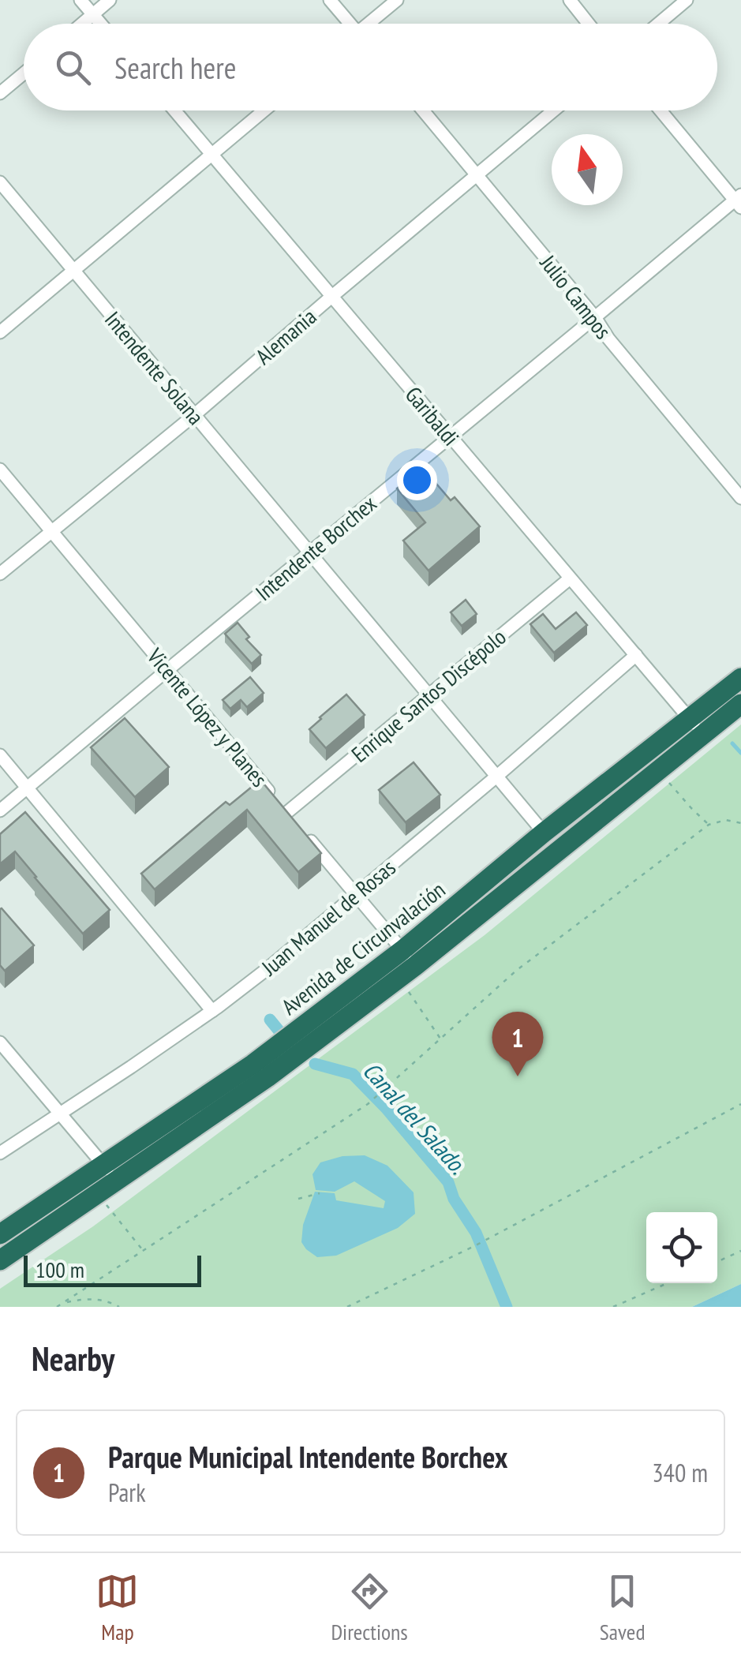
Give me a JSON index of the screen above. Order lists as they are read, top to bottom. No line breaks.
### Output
{"streets":{"highway":["Avenida de Circunvalación"],"street":["Julio Campos","Alemania","Intendente Solana","Garibaldi","Intendente Borchex","Enrique Santos Discépolo","Vicente López y Planes","Juan Manuel de Rosas"]},"crossings":[["Julio Campos","Alemania"],["Julio Campos","Intendente Borchex"],["Alemania","Intendente Solana"],["Alemania","Garibaldi"],["Alemania","Vicente López y Planes"],["Intendente Solana","Intendente Borchex"],["Intendente Solana","Enrique Santos Discépolo"],["Intendente Solana","Juan Manuel de Rosas"],["Intendente Solana","Avenida de Circunvalación"],["Garibaldi","Intendente Borchex"],["Garibaldi","Enrique Santos Discépolo"],["Garibaldi","Juan Manuel de Rosas"],["Garibaldi","Avenida de Circunvalación"],["Intendente Borchex","Vicente López y Planes"],["Enrique Santos Discépolo","Vicente López y Planes"]],"water":["Canal del Salado."],"scale_bar":"100 m","north":"top","page":{"search":"Search here","pins":"1","scale":"100 m","heading":"Nearby","list":[{"mark":"1","name":"Parque Municipal Intendente Borchex","note":"Park","value":"340 m"}],"nav":["Map","Directions","Saved"]}}
